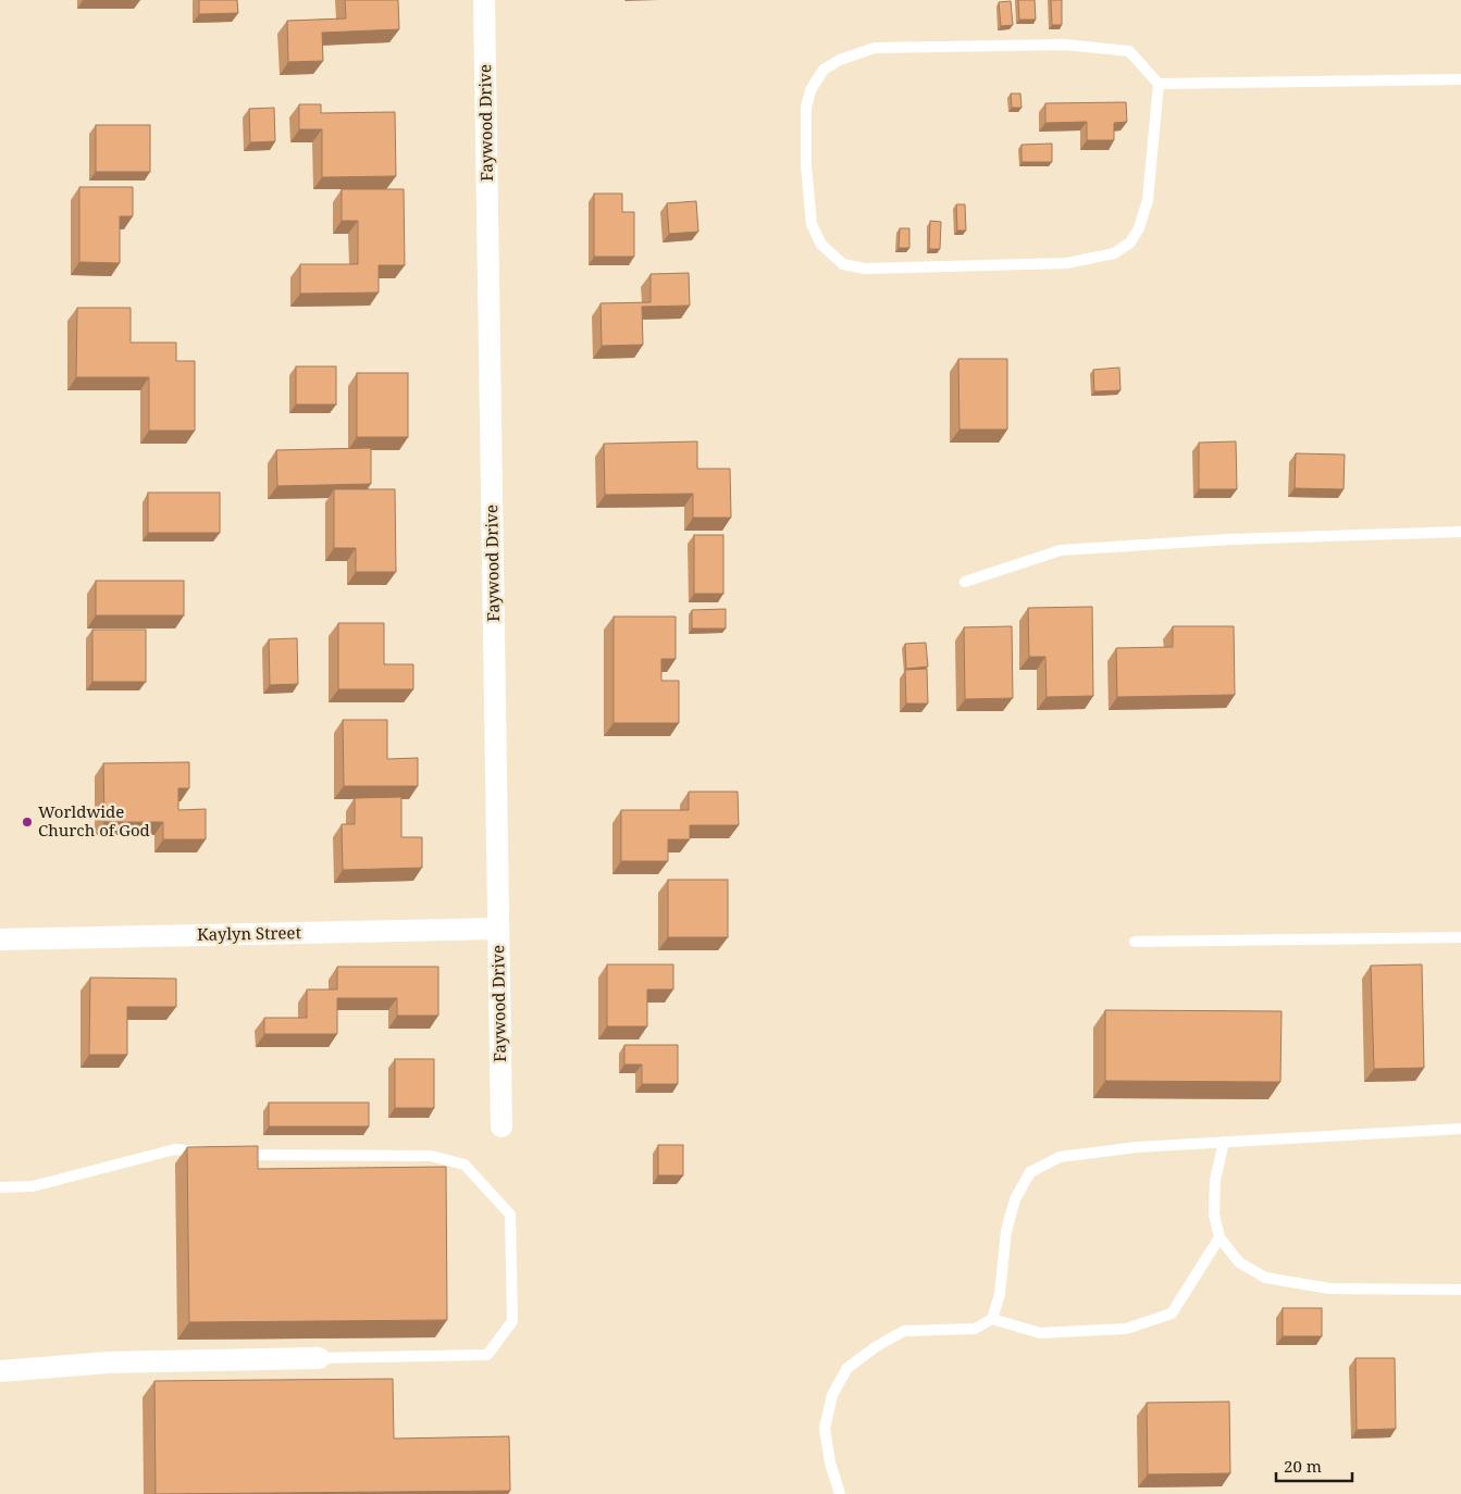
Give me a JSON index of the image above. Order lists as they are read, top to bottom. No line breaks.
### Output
{"streets":{"street":["Faywood Drive","Kaylyn Street"]},"crossings":[["Faywood Drive","Kaylyn Street"]],"places":["Worldwide Church of God"],"scale_bar":"20 m"}
